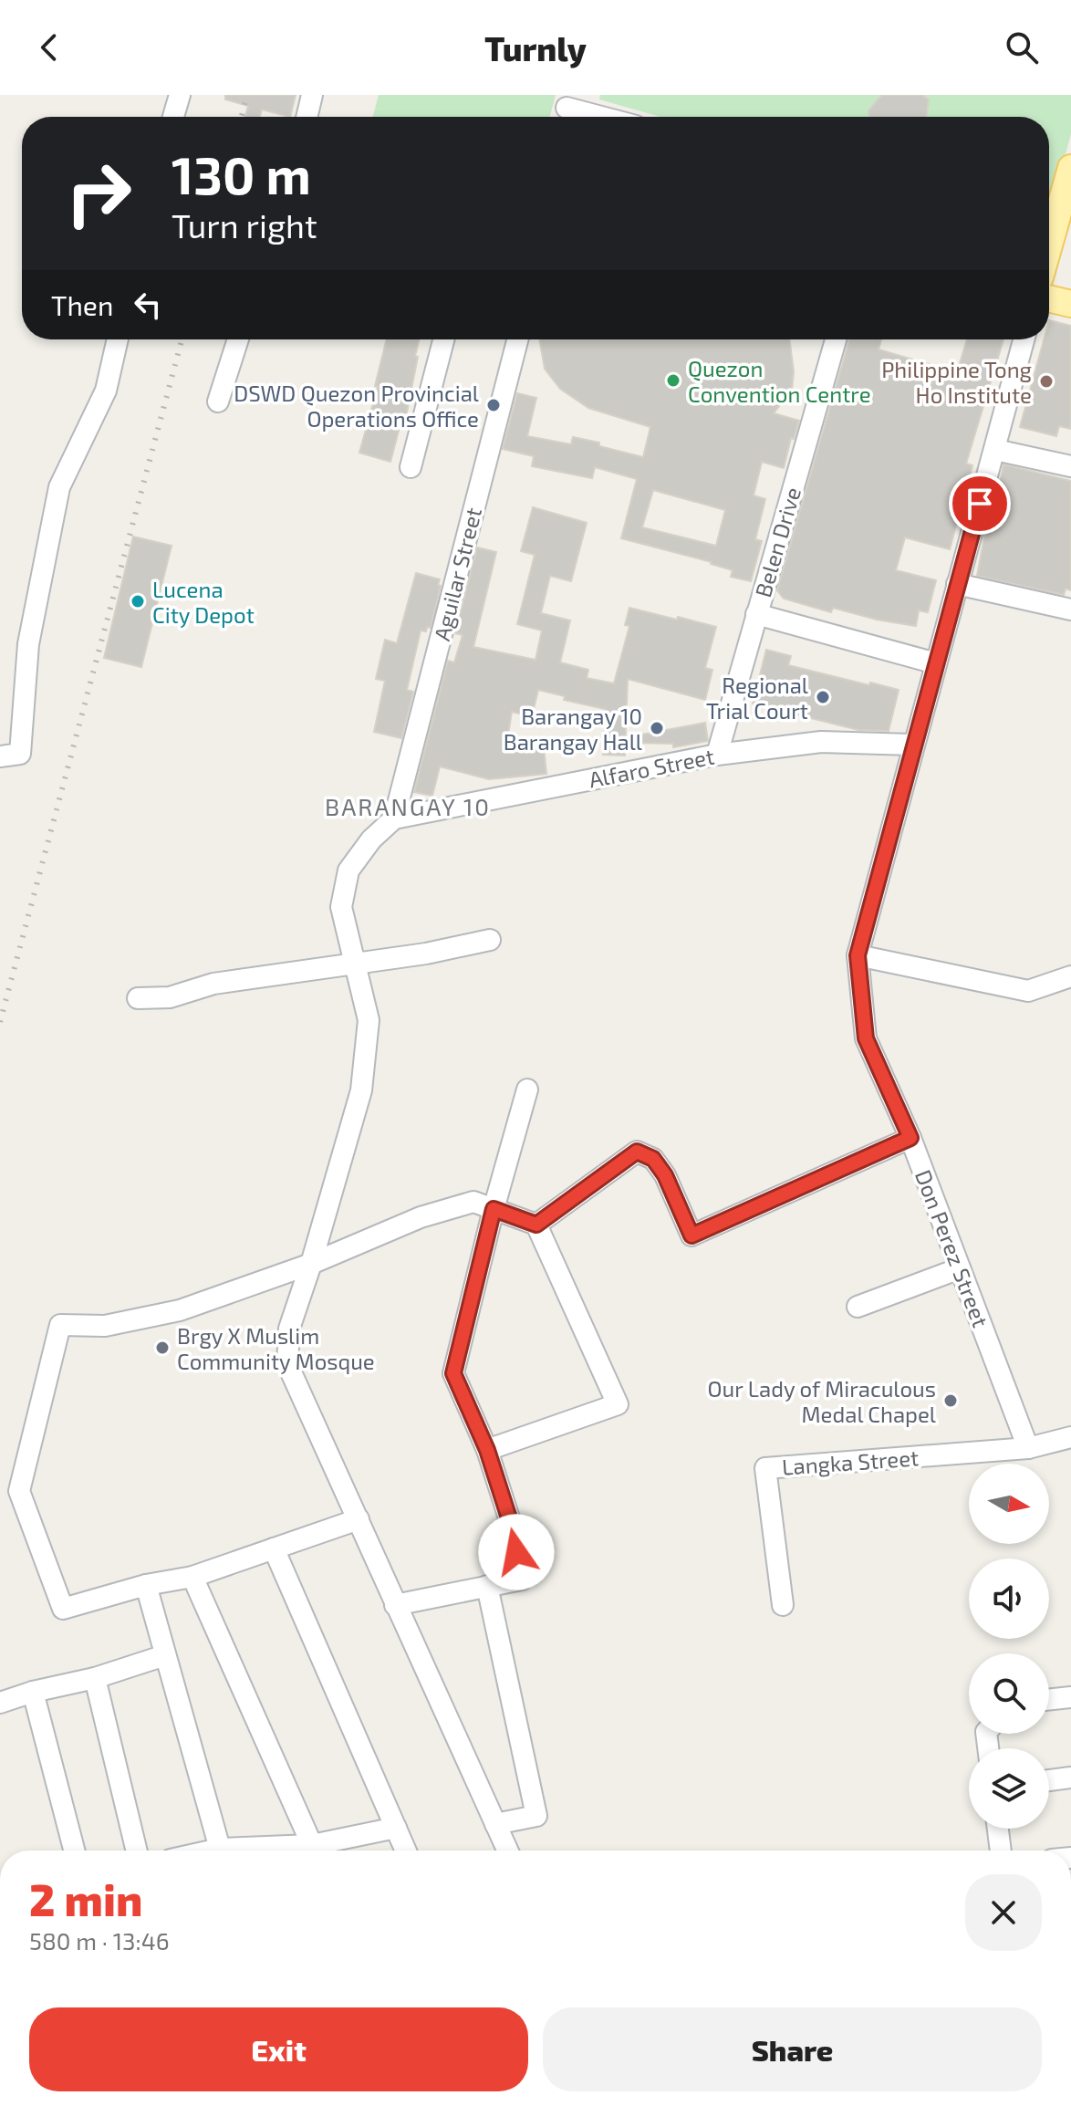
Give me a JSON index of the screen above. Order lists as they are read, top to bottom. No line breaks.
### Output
{"streets":{"street":["Belen Drive","Aguilar Street","Alfaro Street","Don Perez Street","Langka Street"]},"crossings":[["Belen Drive","Alfaro Street"],["Aguilar Street","Alfaro Street"],["Alfaro Street","Don Perez Street"],["Don Perez Street","Langka Street"]],"districts":["BARANGAY 10"],"places":["Quezon Convention Centre","Philippine Tong Ho Institute","DSWD Quezon Provincial Operations Office","Lucena City Depot","Regional Trial Court","Barangay 10 Barangay Hall","Brgy X Muslim Community Mosque","Our Lady of Miraculous Medal Chapel"],"north":"right","page":{"header":"Turnly","turn":["130 m","Turn right"],"then":"Then","heading":["2 min","580 m · 13:46"],"buttons":["Exit","Share"]}}
